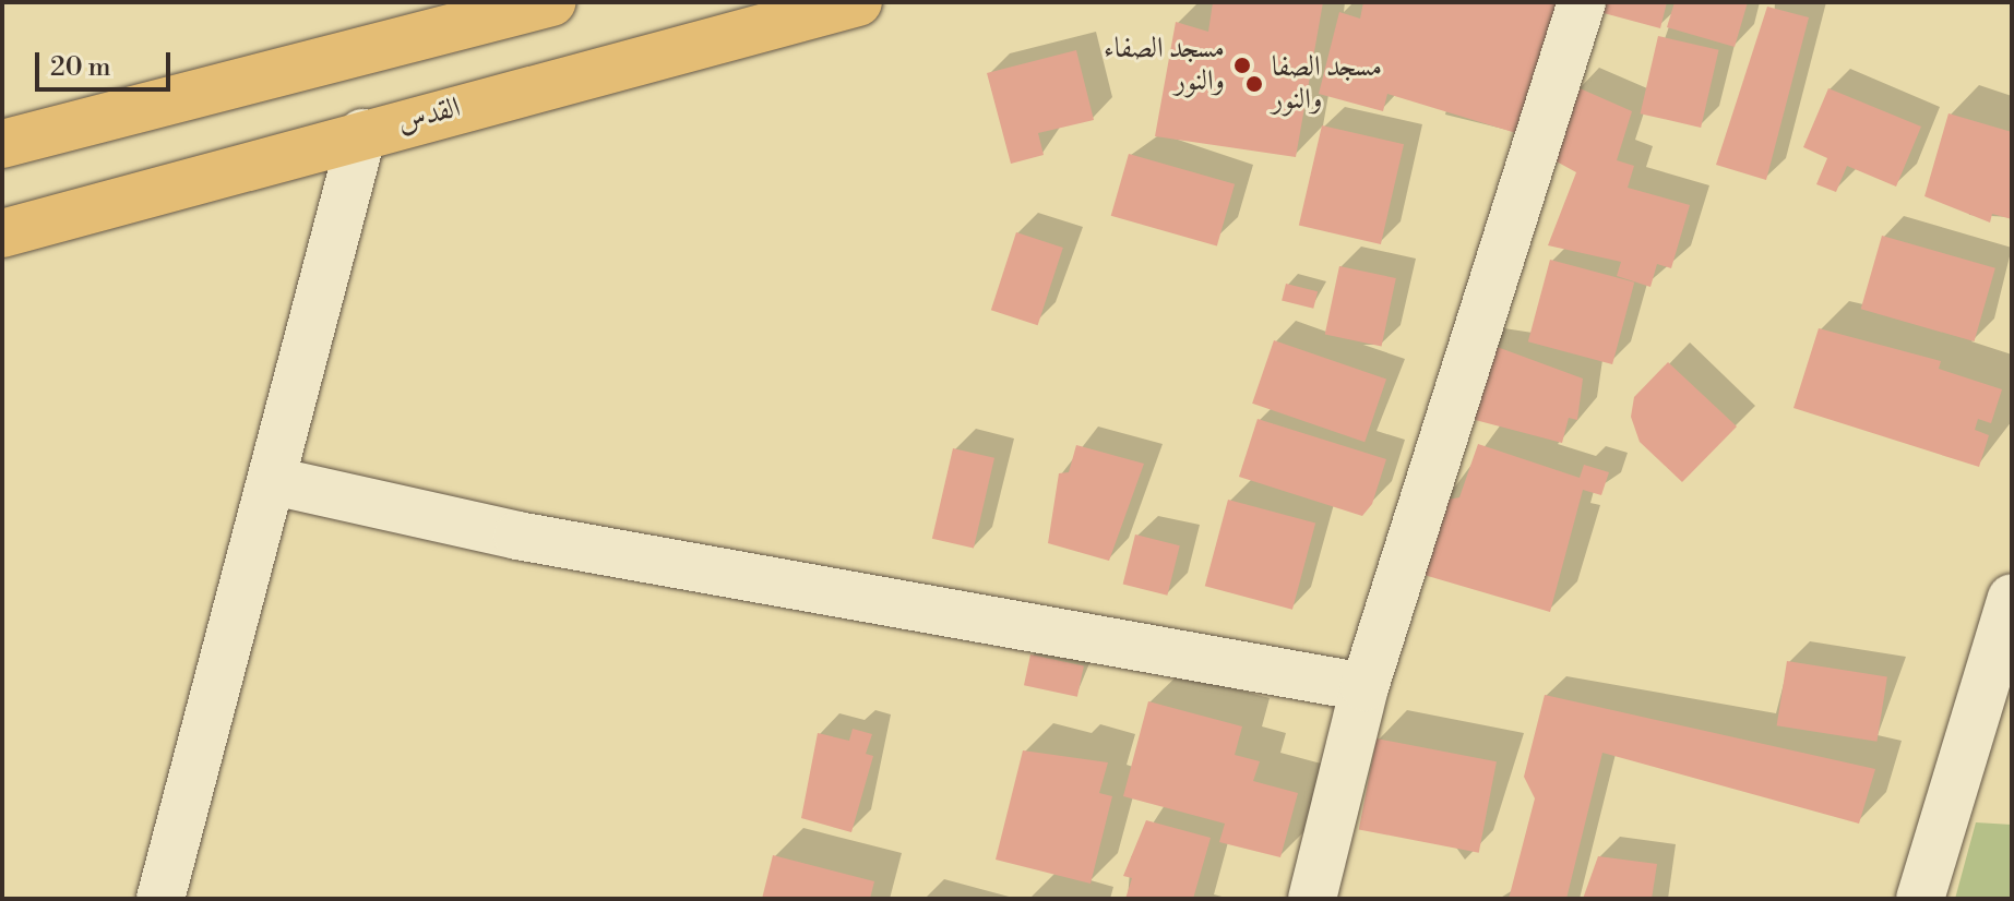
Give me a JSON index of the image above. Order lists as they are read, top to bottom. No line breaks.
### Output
{"streets":{"main road":["القدس"]},"places":["مسجد الصفاء والنور","مسجد الصفا والنور"],"scale_bar":"20 m"}
